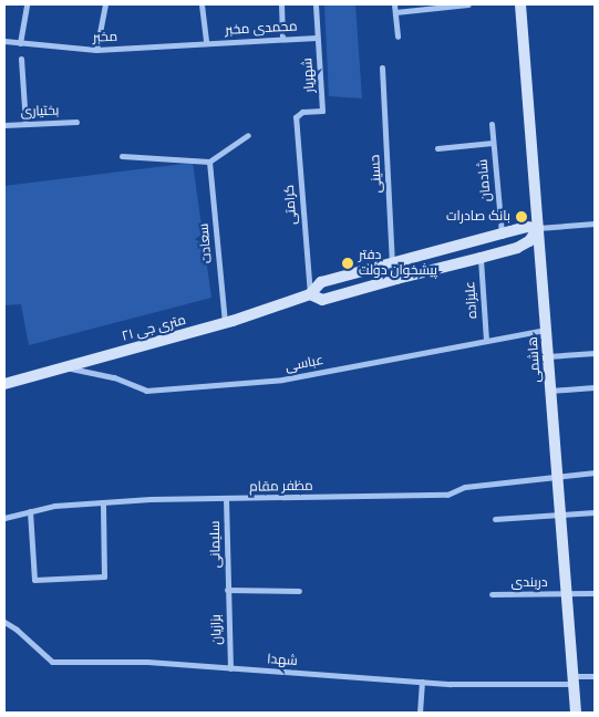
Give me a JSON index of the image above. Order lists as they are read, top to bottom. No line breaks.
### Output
{"streets":{"main road":["۲۱ متری جی","هاشمی"],"street":["محمدی مخبر","مخبر","شهریار","بختیاری","حسینی","شادمان","کرامتی","سعادت","علیزاده","عباسی","مظفر مقام","سلیمانی","دربندی","بزازیان","شهدا"]},"crossings":[["محمدی مخبر","مخبر"],["محمدی مخبر","شهریار"],["شهریار","کرامتی"],["حسینی","۲۱ متری جی"],["شادمان","۲۱ متری جی"],["کرامتی","۲۱ متری جی"],["سعادت","۲۱ متری جی"],["علیزاده","۲۱ متری جی"],["علیزاده","عباسی"],["۲۱ متری جی","هاشمی"],["۲۱ متری جی","عباسی"],["هاشمی","عباسی"],["هاشمی","مظفر مقام"],["هاشمی","دربندی"],["هاشمی","شهدا"],["مظفر مقام","سلیمانی"],["سلیمانی","بزازیان"],["بزازیان","شهدا"]],"places":["بانک صادرات","دفتر پیشخوان دولت"]}
